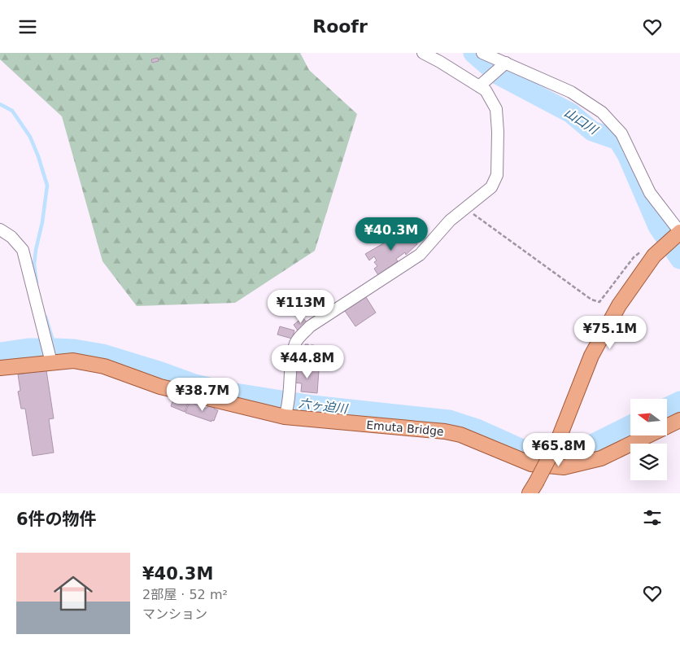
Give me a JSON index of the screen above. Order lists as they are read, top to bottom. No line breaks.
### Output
{"streets":{"main road":["Emuta Bridge"]},"water":["山口川","六ヶ迫川"],"north":"left","page":{"header":"Roofr","price":["¥40.3M","¥113M","¥75.1M","¥44.8M","¥38.7M","¥65.8M"],"heading":"6件の物件","list":[{"name":"¥40.3M","note":"2部屋 · 52 m² · マンション"}]}}
